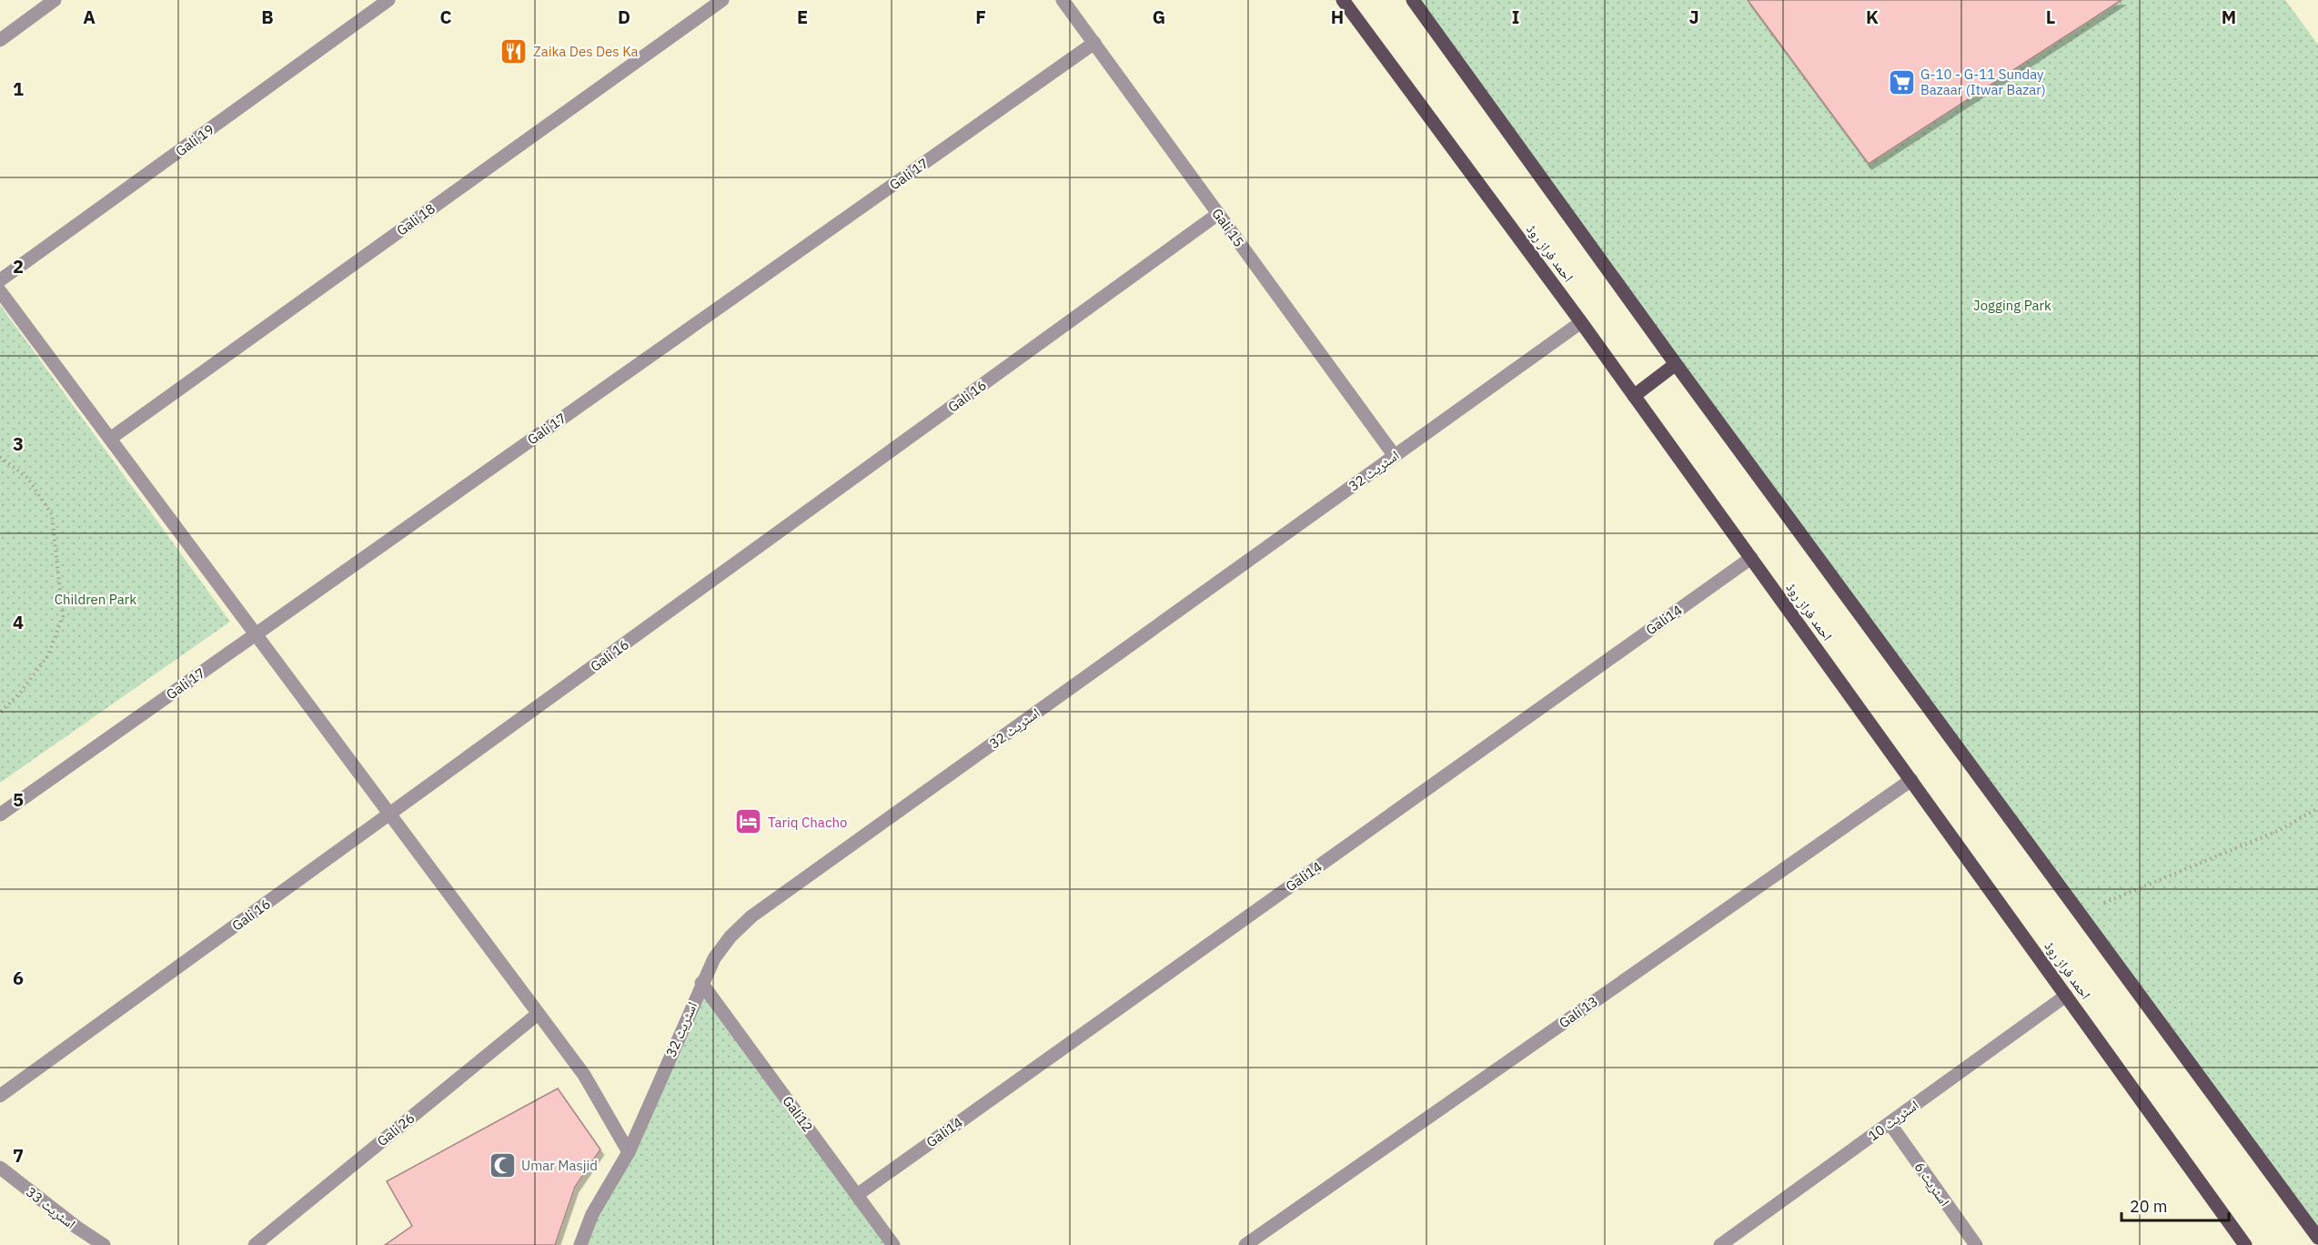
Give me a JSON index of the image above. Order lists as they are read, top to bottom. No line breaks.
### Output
{"streets":{"main road":["احمد فراز روڈ"],"street":["Gali 19","Gali 17","Gali 18","Gali 15","Gali 16","اسٹریٹ 32","Gali14","Gali 13","Gali12","اسٹریٹ 10","Gali 26","اسٹریٹ 6","اسٹریٹ 33"]},"crossings":[["Gali 17","Gali 15"],["Gali 15","Gali 16"],["Gali 15","اسٹریٹ 32"],["احمد فراز روڈ","اسٹریٹ 32"],["احمد فراز روڈ","Gali14"],["احمد فراز روڈ","Gali 13"],["احمد فراز روڈ","اسٹریٹ 10"],["اسٹریٹ 32","Gali12"],["Gali14","Gali12"],["اسٹریٹ 10","اسٹریٹ 6"]],"parks":["Jogging Park","Children Park"],"places":{"restaurant":["Zaika Des Des Ka"],"supermarket":["G-10 - G-11 Sunday Bazaar (Itwar Bazar)"],"hotel":["Tariq Chacho"],"mosque":["Umar Masjid"]},"scale_bar":"20 m","grid":{"columns":["A","B","C","D","E","F","G","H","I","J","K","L","M"],"rows":["1","2","3","4","5","6","7"]}}
